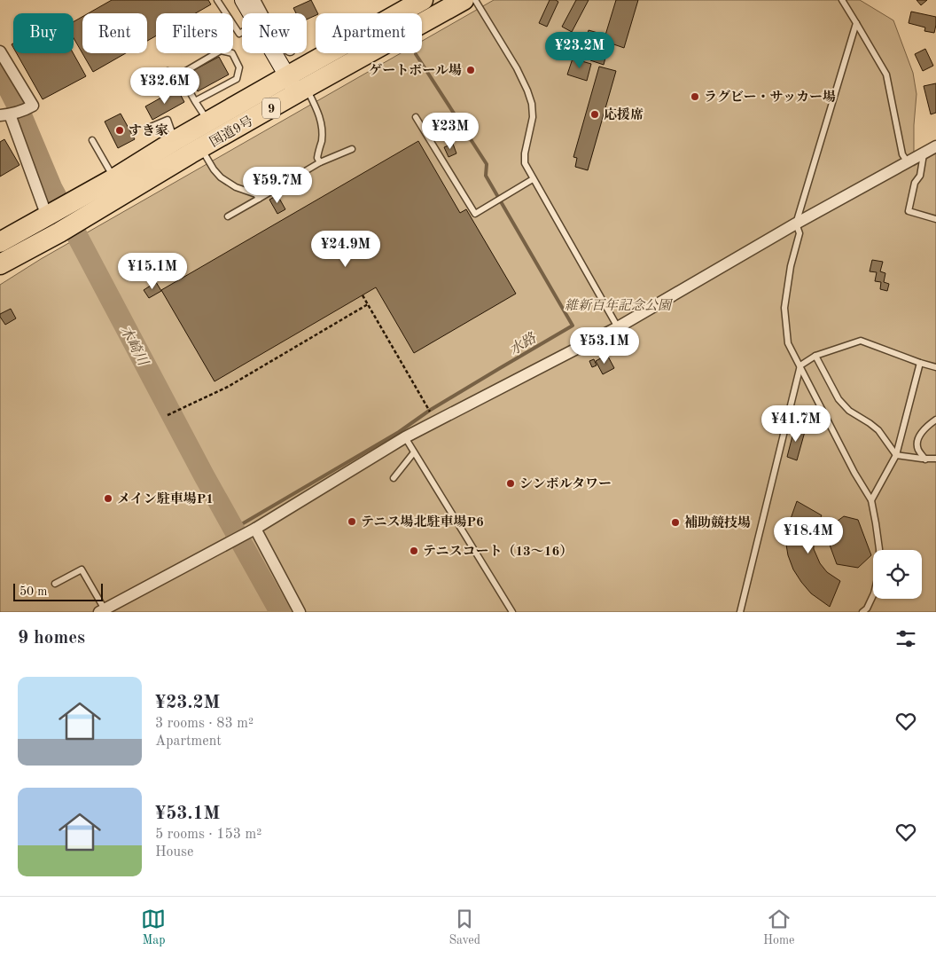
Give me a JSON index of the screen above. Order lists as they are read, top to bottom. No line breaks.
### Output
{"streets":{"highway":["9","国道9号"]},"water":["水路","木崎川"],"parks":["維新百年記念公園"],"places":["ゲートボール場","ラグビー・サッカー場","応援席","すき家","シンボルタワー","メイン駐車場P1","テニス場北駐車場P6","補助競技場","テニスコート（13～16）"],"scale_bar":"50 m","page":{"chip":["Buy","Rent","Filters","New","Apartment"],"price":["¥23.2M","¥32.6M","¥23M","¥59.7M","¥24.9M","¥15.1M","¥53.1M","¥41.7M","¥18.4M"],"scale":"50 m","heading":"9 homes","list":[{"name":"¥23.2M","note":"3 rooms · 83 m² · Apartment"},{"name":"¥53.1M","note":"5 rooms · 153 m² · House"}],"tabs":["Map","Saved","Home"]}}
